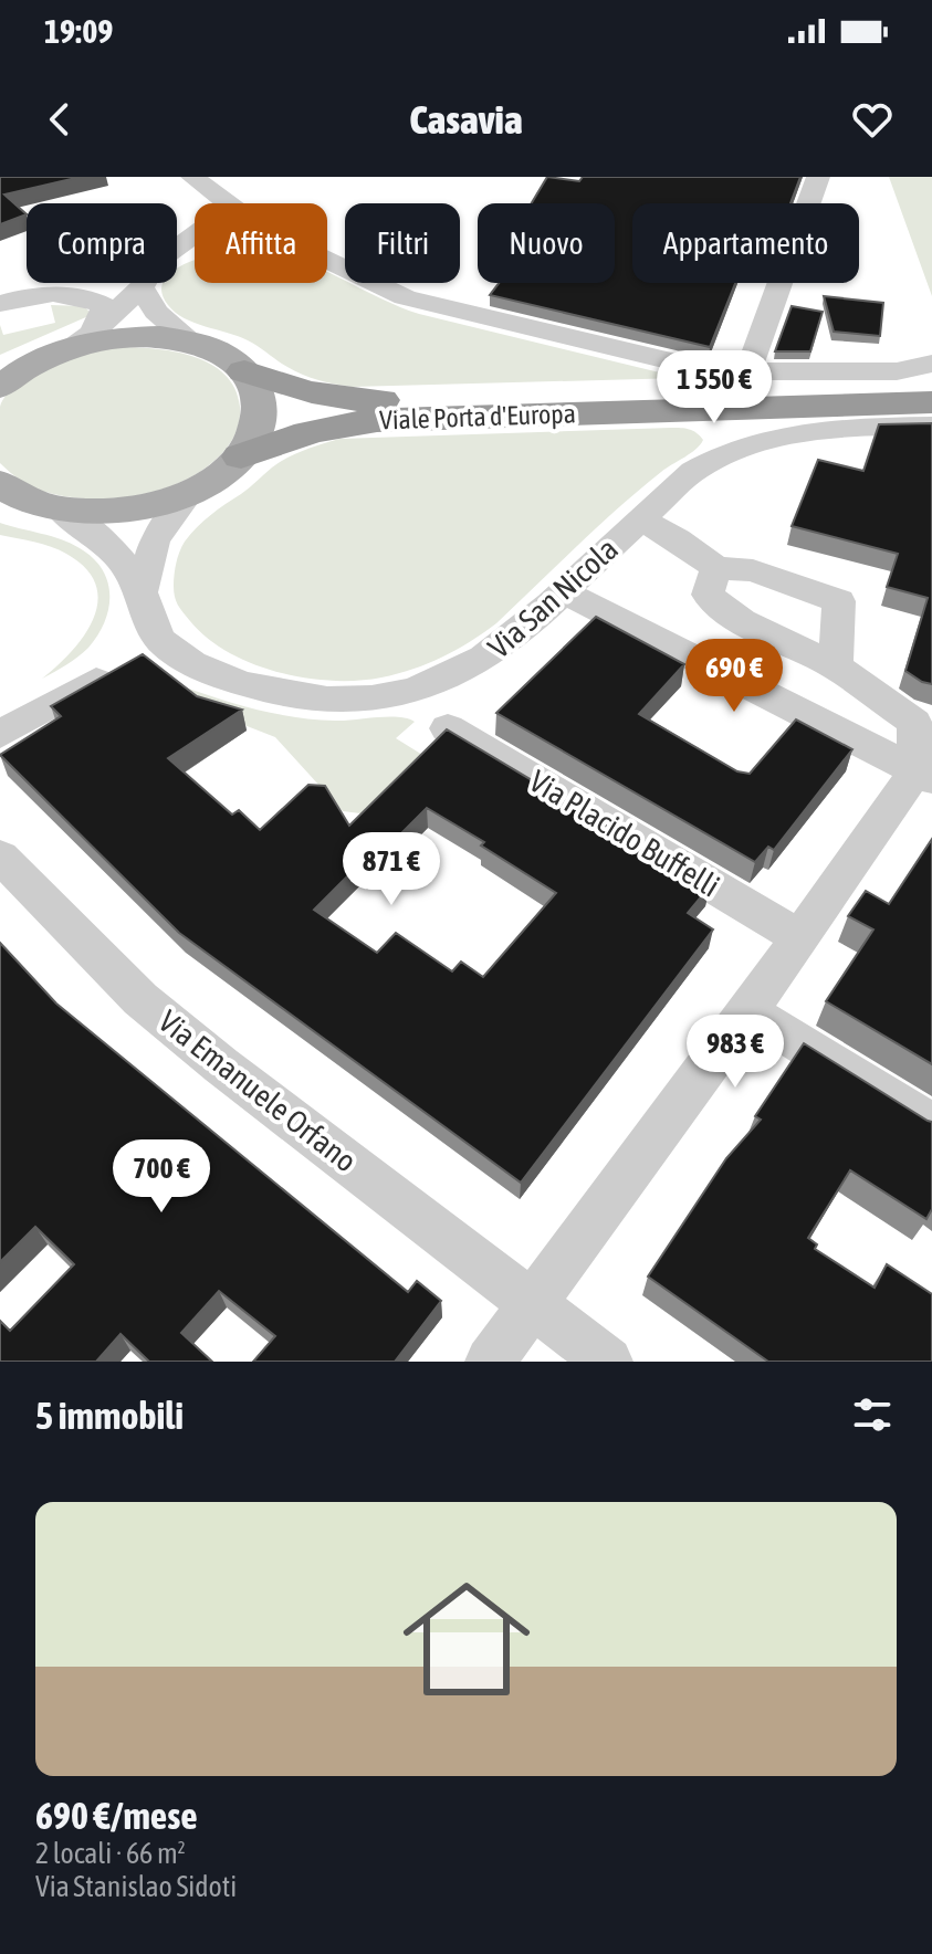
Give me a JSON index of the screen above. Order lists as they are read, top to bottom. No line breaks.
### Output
{"streets":{"highway":["Viale Porta d'Europa"],"street":["Via San Nicola","Via Placido Buffelli","Via Emanuele Orfano"]},"page":{"status":"19:09","header":"Casavia","chip":["Compra","Affitta","Filtri","Nuovo","Appartamento"],"price":["1 550 €","690 €","871 €","983 €","700 €"],"heading":"5 immobili","list":[{"name":"690 €/mese","note":"2 locali · 66 m² · Via Stanislao Sidoti"}]}}
